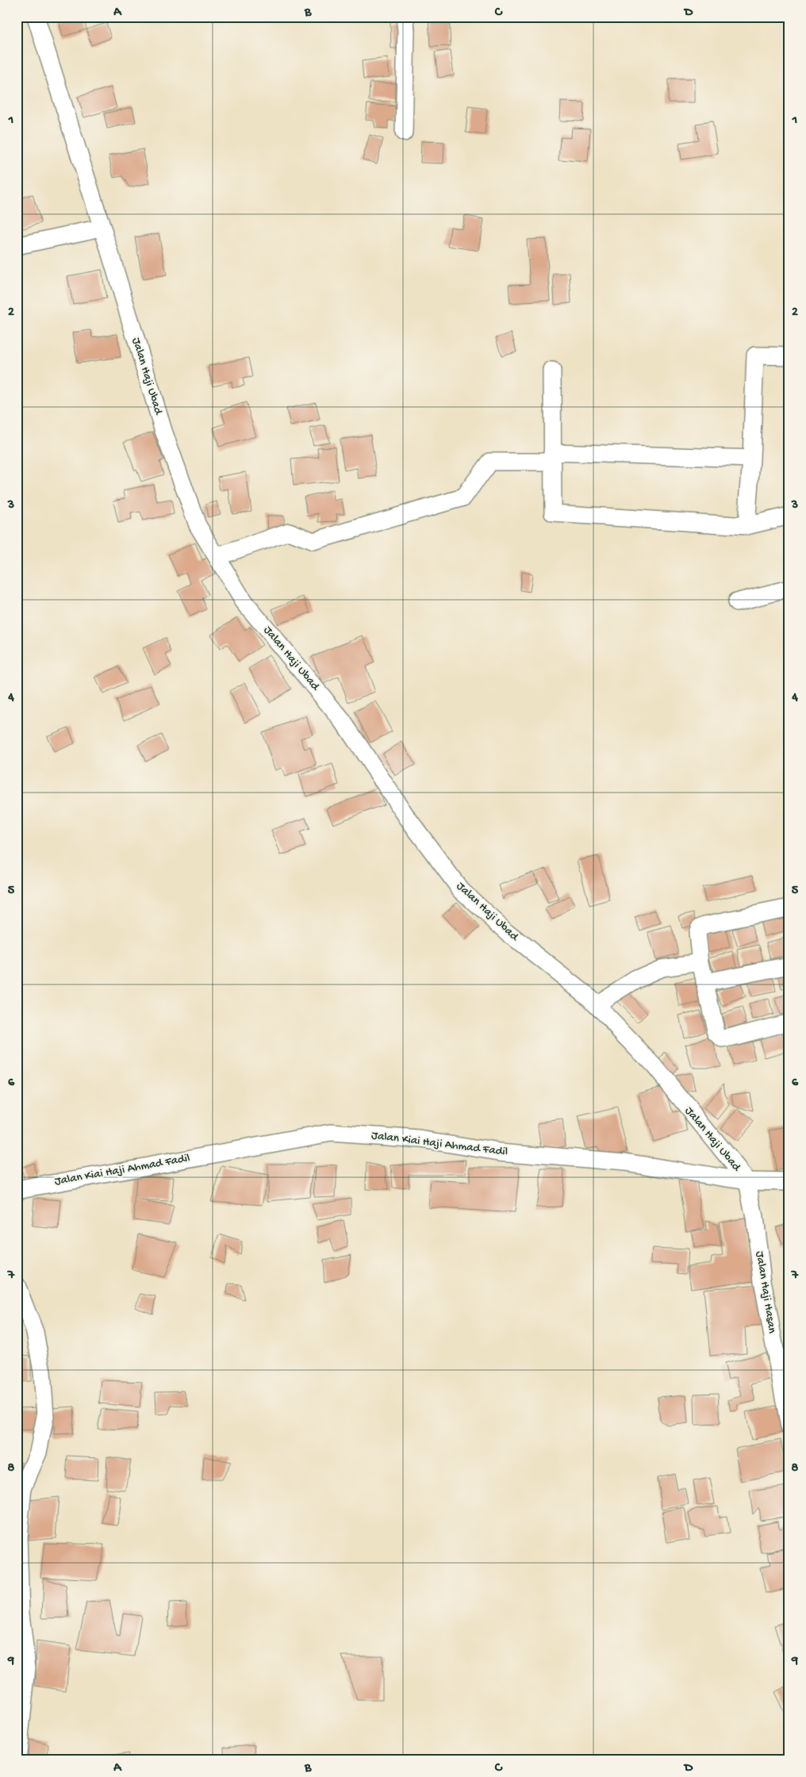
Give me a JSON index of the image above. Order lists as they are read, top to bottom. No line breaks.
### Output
{"streets":{"street":["Jalan Haji Ubad","Jalan Kiai Haji Ahmad Fadil","Jalan Haji Hasan"]},"crossings":[["Jalan Haji Ubad","Jalan Kiai Haji Ahmad Fadil"],["Jalan Haji Ubad","Jalan Haji Hasan"],["Jalan Kiai Haji Ahmad Fadil","Jalan Haji Hasan"]],"grid":{"columns":["A","B","C","D"],"rows":["1","2","3","4","5","6","7","8","9"]}}
